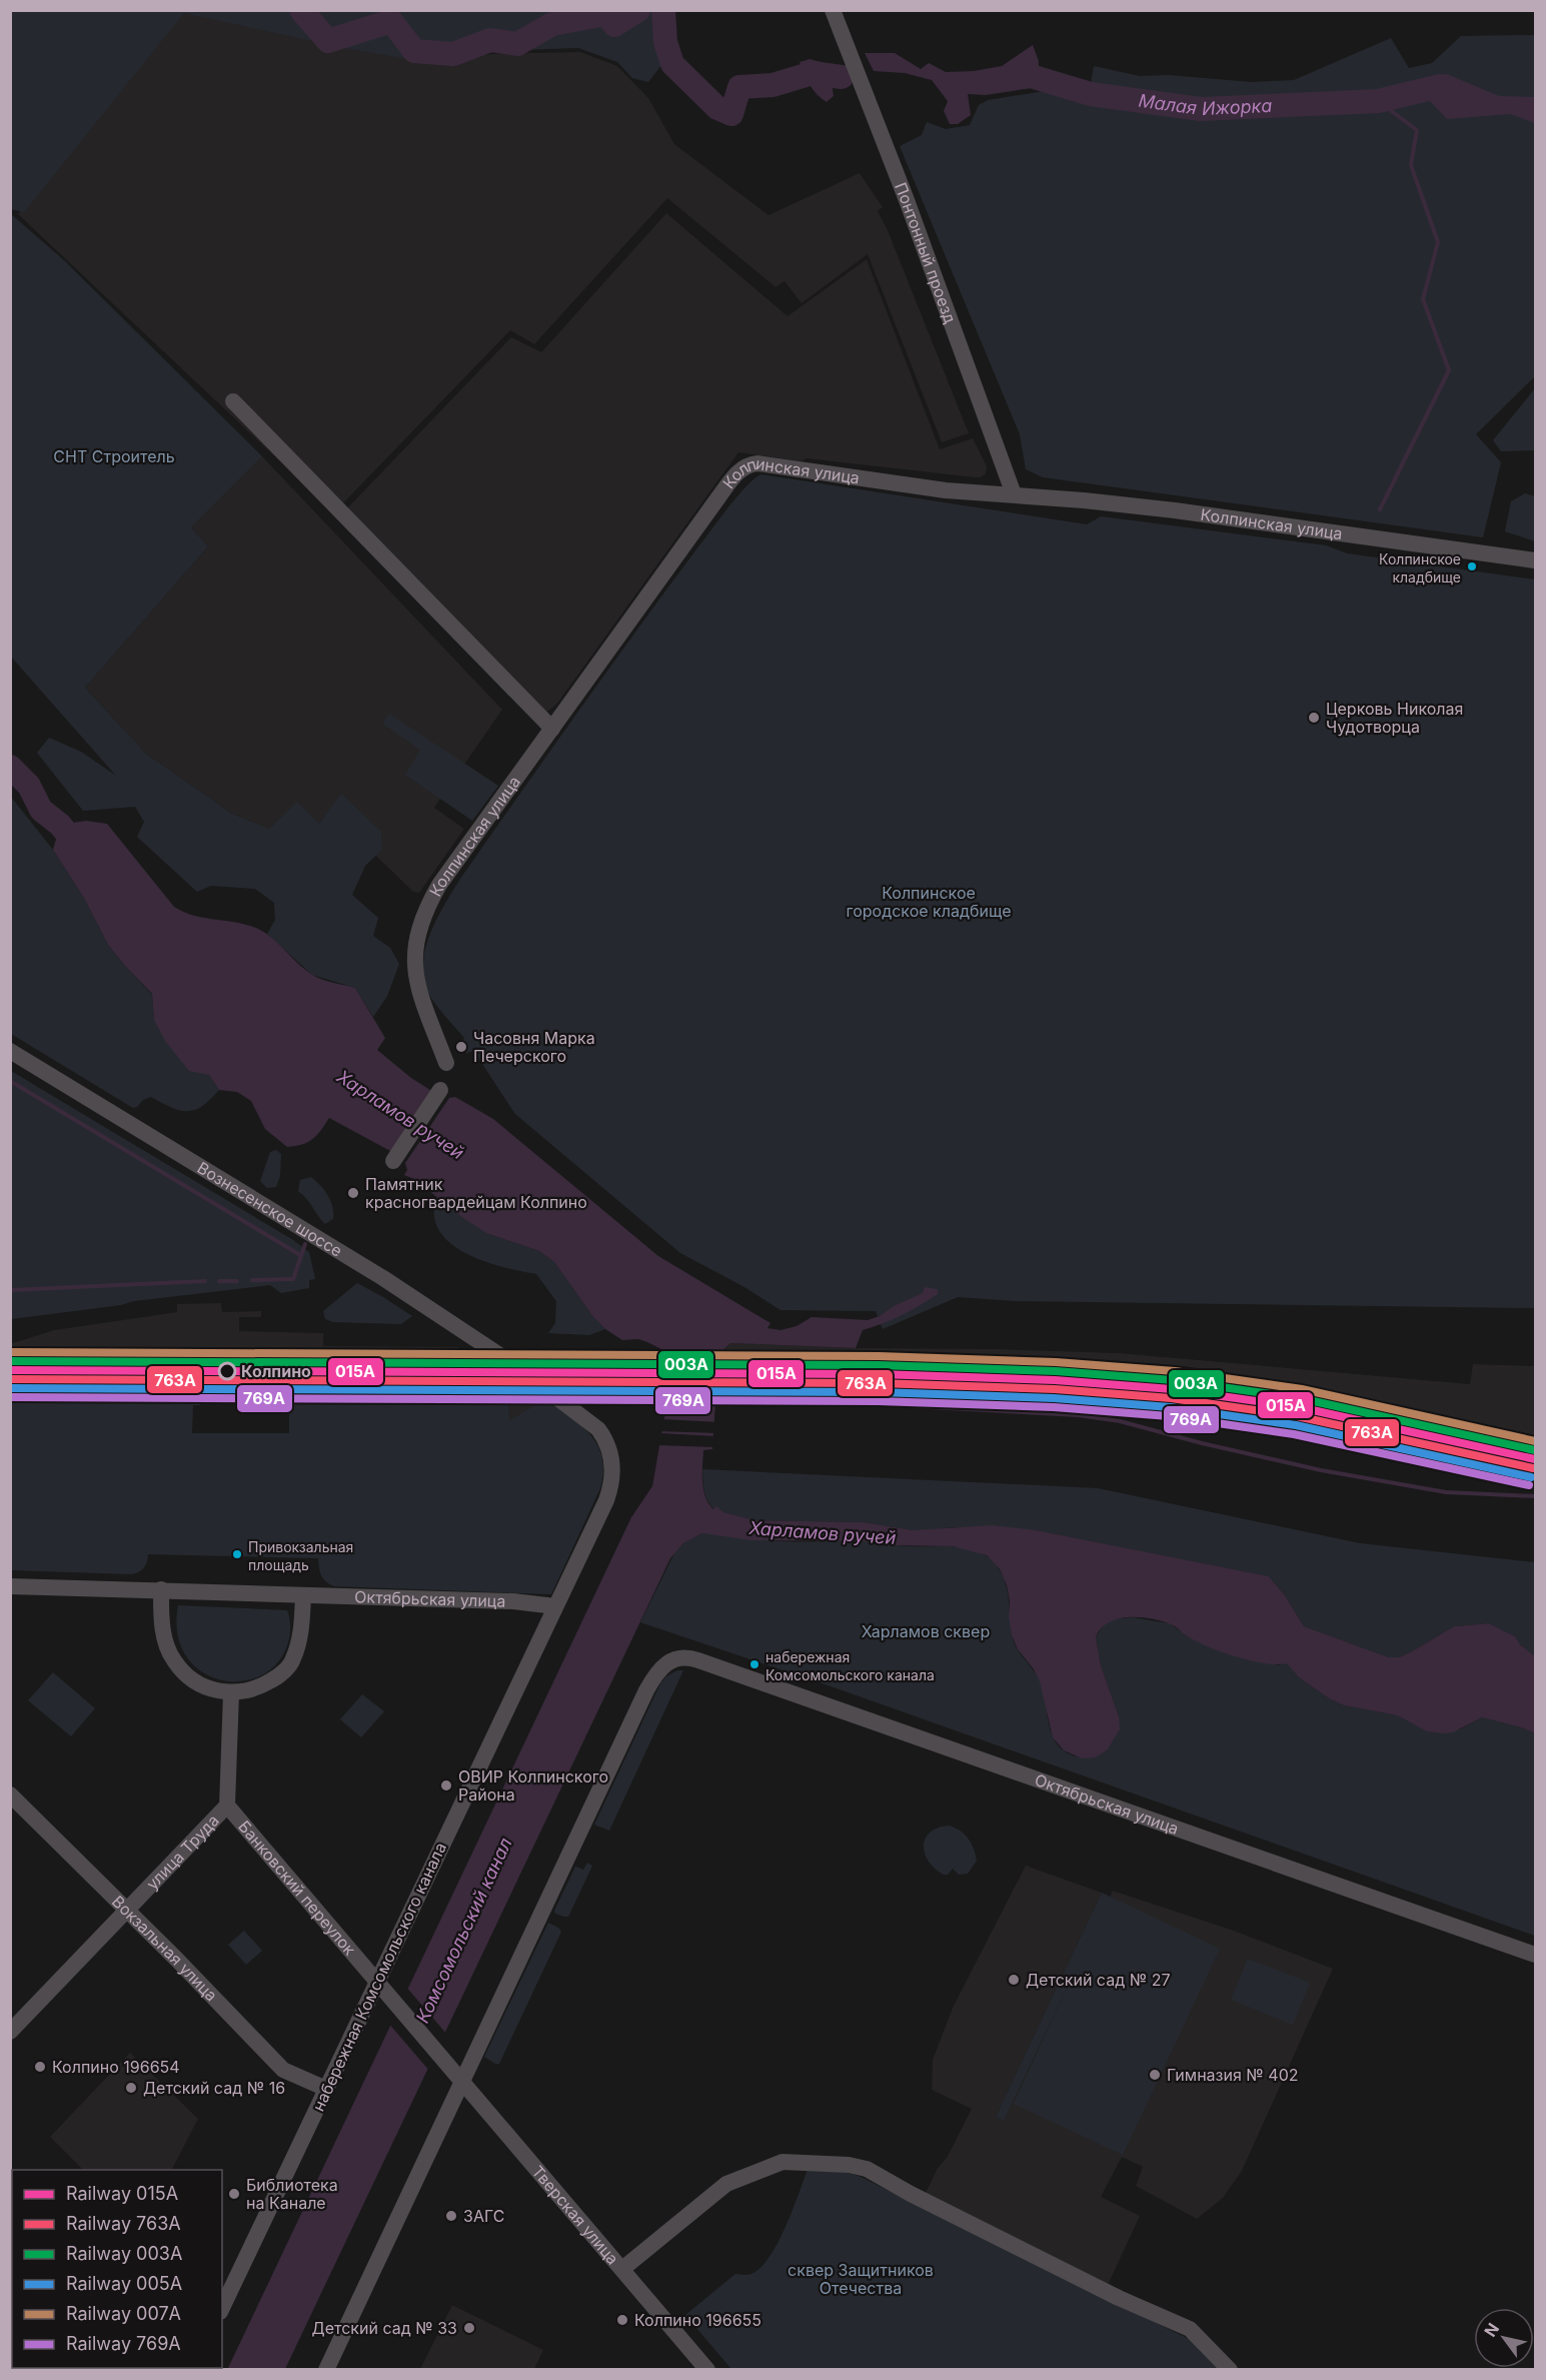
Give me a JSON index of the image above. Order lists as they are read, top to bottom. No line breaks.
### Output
{"streets":{"street":["Понтонный проезд","Колпинская улица","Вознесенское шоссе","Октябрьская улица","улица Труда","Банковский переулок","Вокзальная улица","набережная Комсомольского канала","Тверская улица"]},"crossings":[["Понтонный проезд","Колпинская улица"],["Вознесенское шоссе","набережная Комсомольского канала"],["Октябрьская улица","набережная Комсомольского канала"],["Октябрьская улица","Тверская улица"],["улица Труда","Банковский переулок"],["улица Труда","Вокзальная улица"],["Банковский переулок","набережная Комсомольского канала"],["Банковский переулок","Тверская улица"],["Вокзальная улица","набережная Комсомольского канала"]],"water":["Малая Ижорка","Харламов ручей","Комсомольский канал"],"parks":["СНТ Строитель","Колпинское городское кладбище","Харламов сквер","сквер Защитников Отечества"],"places":["Колпинское кладбище","Церковь Николая Чудотворца","Часовня Марка Печерского","Памятник красногвардейцам Колпино","Колпино","Привокзальная площадь","набережная Комсомольского канала","ОВИР Колпинского Района","Детский сад № 27","Колпино 196654","Гимназия № 402","Детский сад № 16","Библиотека на Канале","ЗАГС","Колпино 196655","Детский сад № 33"],"lines":["rail line 007А","rail line 003А","rail line 015А","rail line 763А","rail line 005А","rail line 769А"],"legend":["Railway 015А","Railway 763А","Railway 003А","Railway 005А","Railway 007А","Railway 769А"],"north":"top left"}
